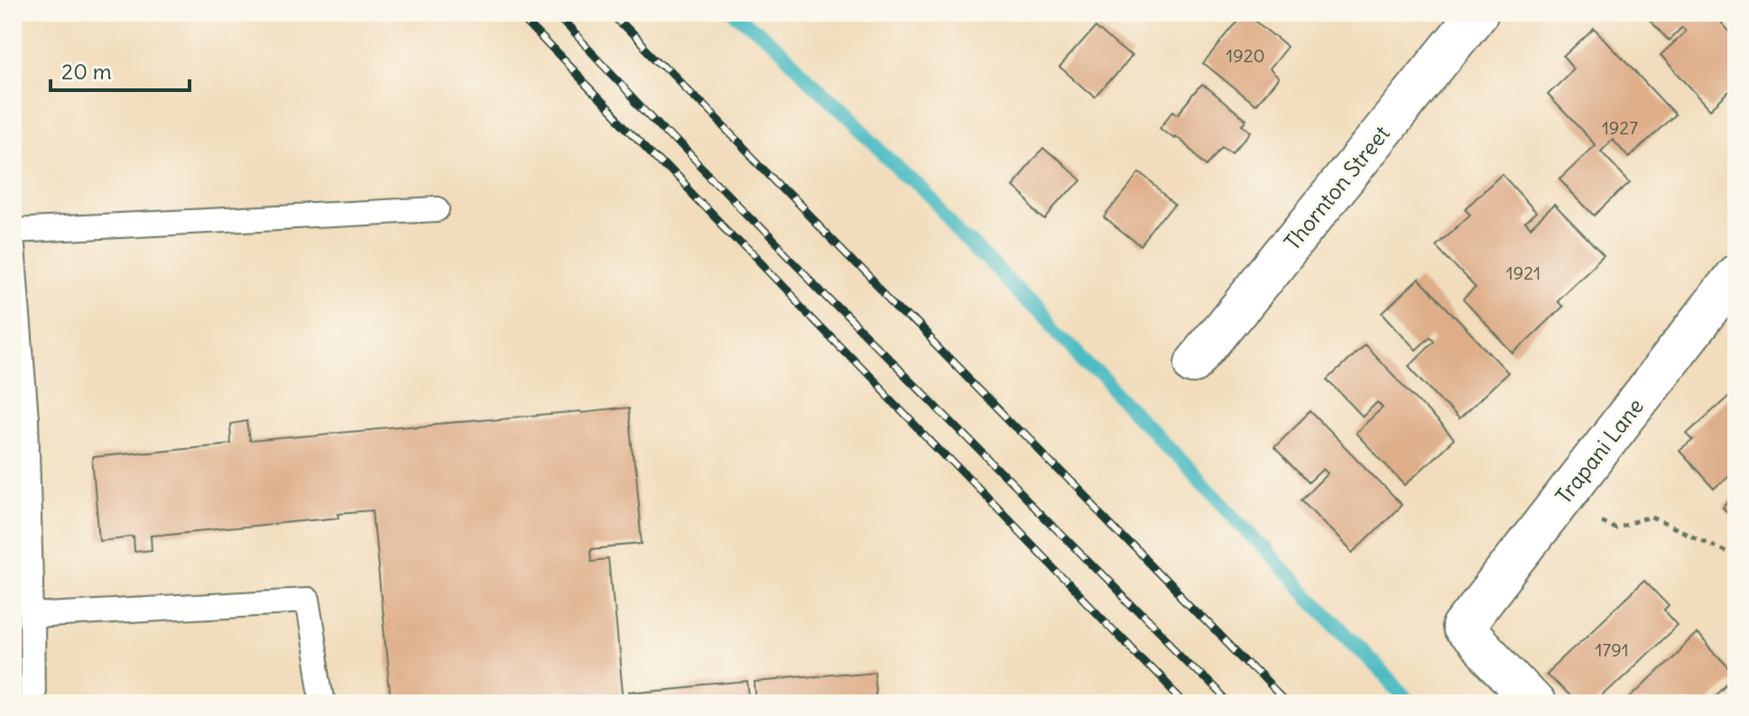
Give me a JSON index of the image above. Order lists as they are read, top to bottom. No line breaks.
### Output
{"streets":{"street":["Thornton Street","Trapani Lane"]},"house_numbers":["1920","1927","1921","1791"],"scale_bar":"20 m"}
